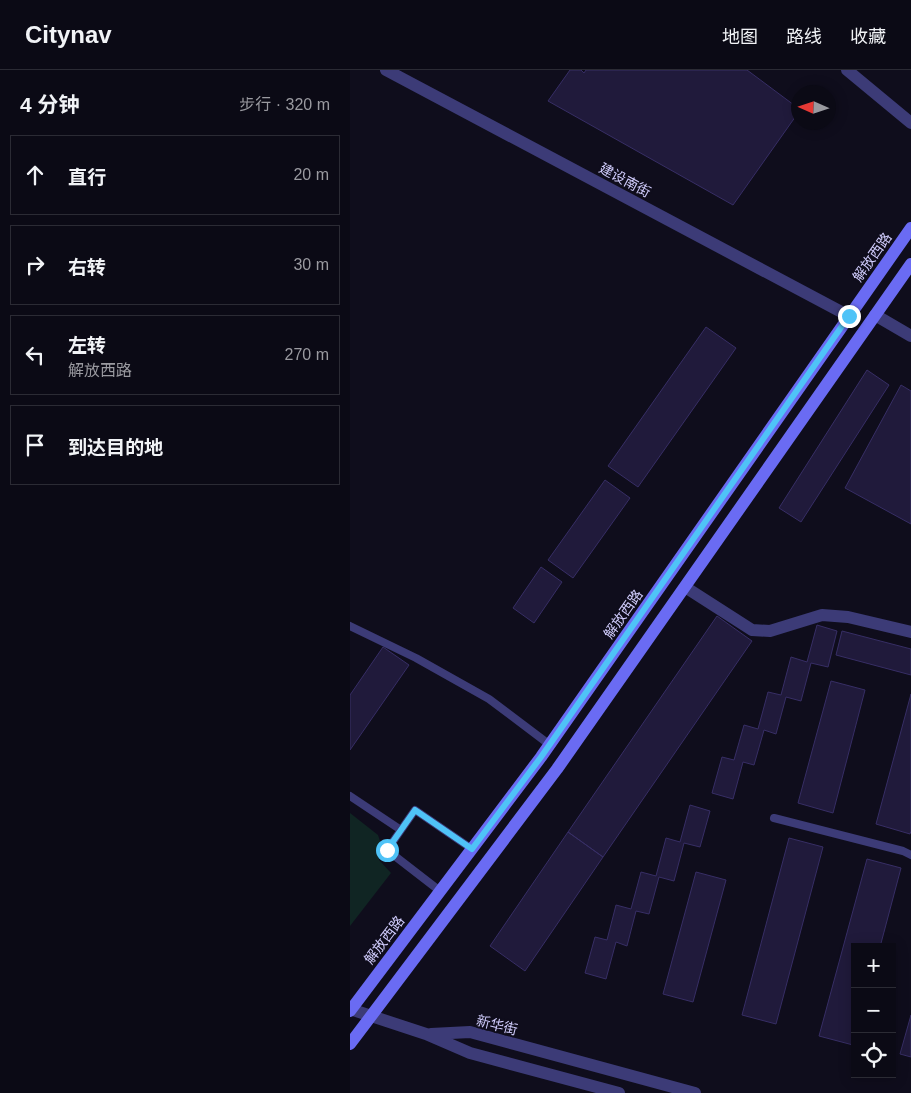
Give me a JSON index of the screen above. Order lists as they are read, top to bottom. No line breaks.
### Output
{"streets":{"main road":["解放西路"],"street":["建设南街","新华街"]},"crossings":[["建设南街","解放西路"]],"north":"left","page":{"header":"Citynav","nav":["地图","路线","收藏"],"heading":["4 分钟","步行 · 320 m"],"list":[["直行","20 m"],["右转","30 m"],["左转","解放西路","270 m"],"到达目的地"],"map_buttons":["+","−"]}}
